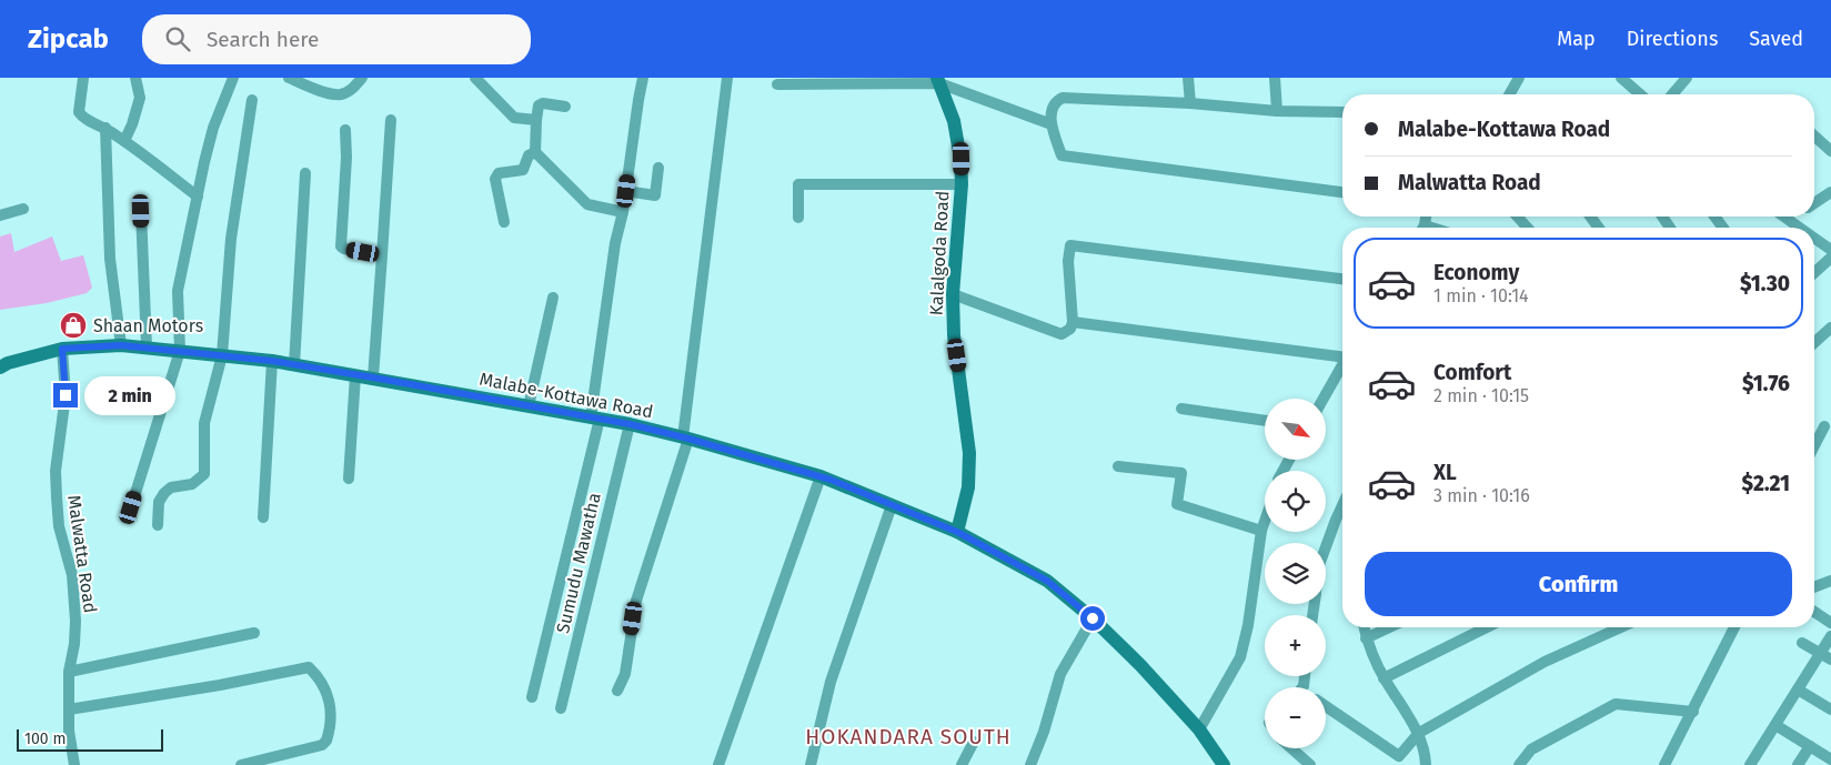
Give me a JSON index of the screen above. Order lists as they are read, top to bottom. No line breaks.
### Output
{"streets":{"main road":["Kalalgoda Road","Malabe-Kottawa Road"],"street":["Malwatta Road","Sumudu Mawatha"]},"crossings":[["Kalalgoda Road","Malabe-Kottawa Road"],["Malabe-Kottawa Road","Malwatta Road"],["Malabe-Kottawa Road","Sumudu Mawatha"]],"districts":["HOKANDARA SOUTH"],"places":{"shop":["Shaan Motors"]},"scale_bar":"100 m","north":"bottom right","page":{"header":"Zipcab","search":"Search here","nav":["Map","Directions","Saved"],"banner":["Malabe-Kottawa Road","Malwatta Road"],"list":[{"name":"Economy","note":"1 min · 10:14","value":"$1.30"},{"name":"Comfort","note":"2 min · 10:15","value":"$1.76"},{"name":"XL","note":"3 min · 10:16","value":"$2.21"}],"bubble":"2 min","map_buttons":["+","−"],"buttons":"Confirm","scale":"100 m"}}
